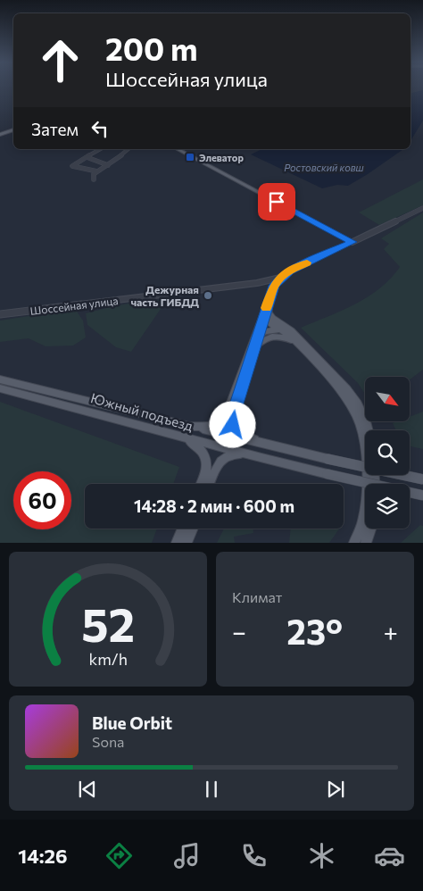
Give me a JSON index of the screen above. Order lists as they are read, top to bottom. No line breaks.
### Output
{"streets":{"main road":["Шоссейная улица","Южный подъезд"]},"water":["Ростовский ковш"],"places":{"transit":["Элеватор"],"other":["Дежурная часть ГИБДД"]},"north":"bottom right","page":{"turn":["200 m","Шоссейная улица"],"then":"Затем","limit":"60","trip":"14:28 · 2 мин · 600 m","tile":"Климат","heat":["−","23°","+"],"song":["Blue Orbit","Sona"],"tabs":"14:26","gauge":["52","km/h"]}}
